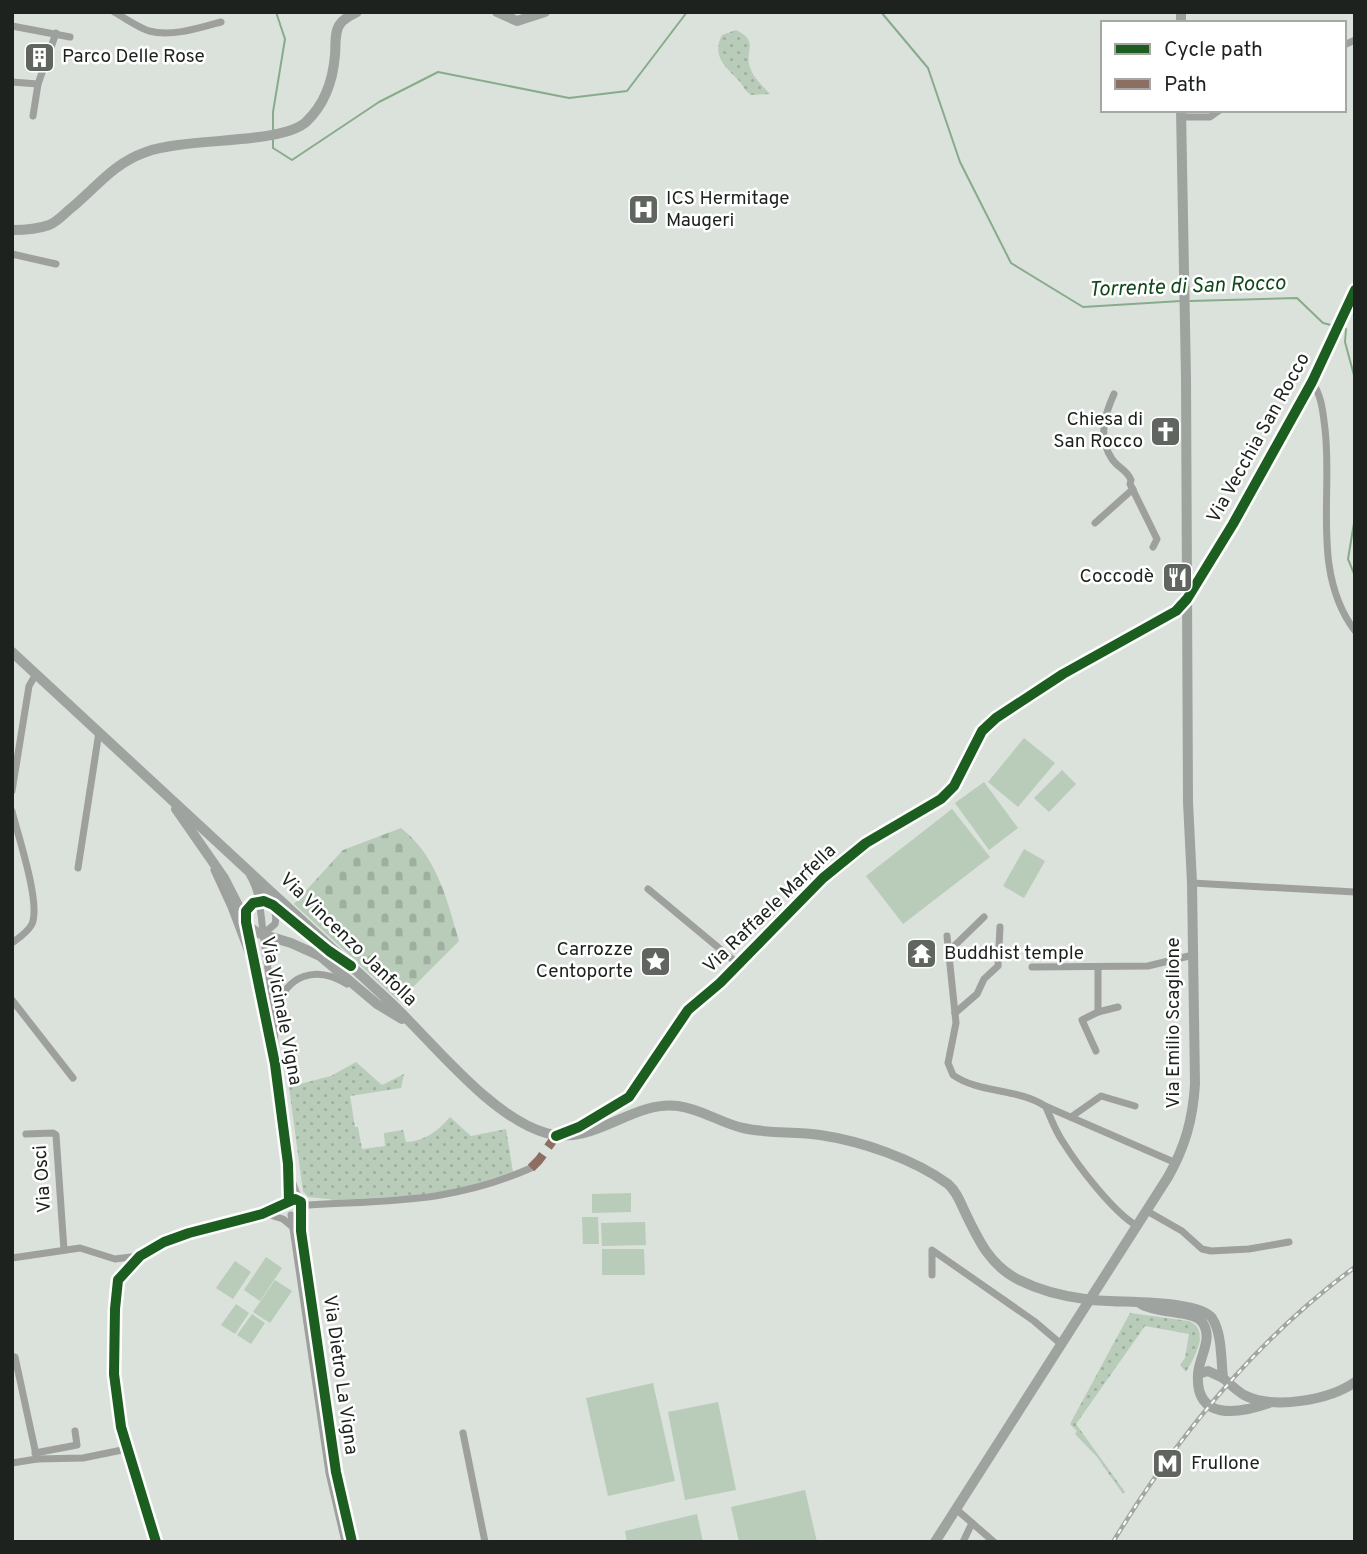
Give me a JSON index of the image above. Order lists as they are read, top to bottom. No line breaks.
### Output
{"streets":{"main road":["Via Vincenzo Janfolla","Via Emilio Scaglione"],"street":["Via Vecchia San Rocco","Via Raffaele Marfella","Via Vicinale Vigna","Via Osci","Via Dietro La Vigna"]},"crossings":[["Via Vecchia San Rocco","Via Raffaele Marfella"],["Via Vecchia San Rocco","Via Emilio Scaglione"],["Via Raffaele Marfella","Via Emilio Scaglione"],["Via Vincenzo Janfolla","Via Vicinale Vigna"],["Via Vicinale Vigna","Via Dietro La Vigna"]],"water":["Torrente di San Rocco"],"places":{"building":["Parco Delle Rose"],"hospital":["ICS Hermitage Maugeri"],"church":["Chiesa di San Rocco"],"restaurant":["Coccodè"],"temple":["Buddhist temple"],"place":["Carrozze Centoporte"],"metro station":["Frullone"]},"legend":["Cycle path","Path"]}
